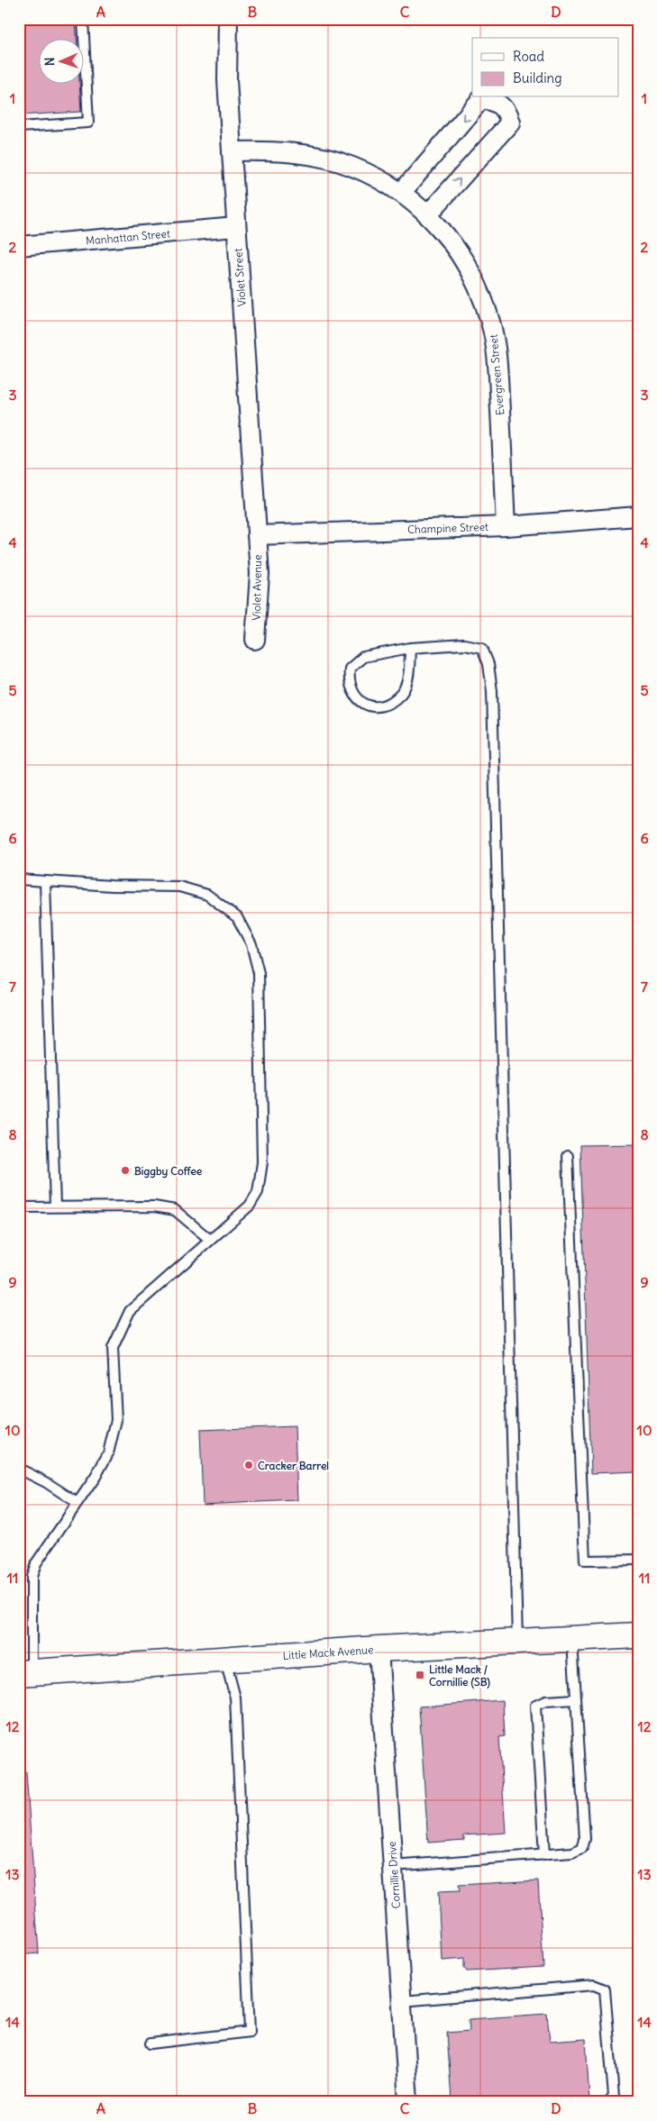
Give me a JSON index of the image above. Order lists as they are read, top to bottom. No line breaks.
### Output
{"streets":{"main road":["Little Mack Avenue"],"street":["Manhattan Street","Violet Street","Evergreen Street","Champine Street","Violet Avenue","Cornillie Drive"]},"crossings":[["Manhattan Street","Violet Street"],["Violet Street","Evergreen Street"],["Violet Street","Champine Street"],["Violet Street","Violet Avenue"],["Evergreen Street","Champine Street"],["Champine Street","Violet Avenue"],["Little Mack Avenue","Cornillie Drive"]],"places":{"other":["Biggby Coffee","Cracker Barrel"],"transit":["Little Mack / Cornillie (SB)"]},"legend":["Road","Building"],"north":"left","grid":{"columns":["A","B","C","D"],"rows":["1","2","3","4","5","6","7","8","9","10","11","12","13","14"]}}
